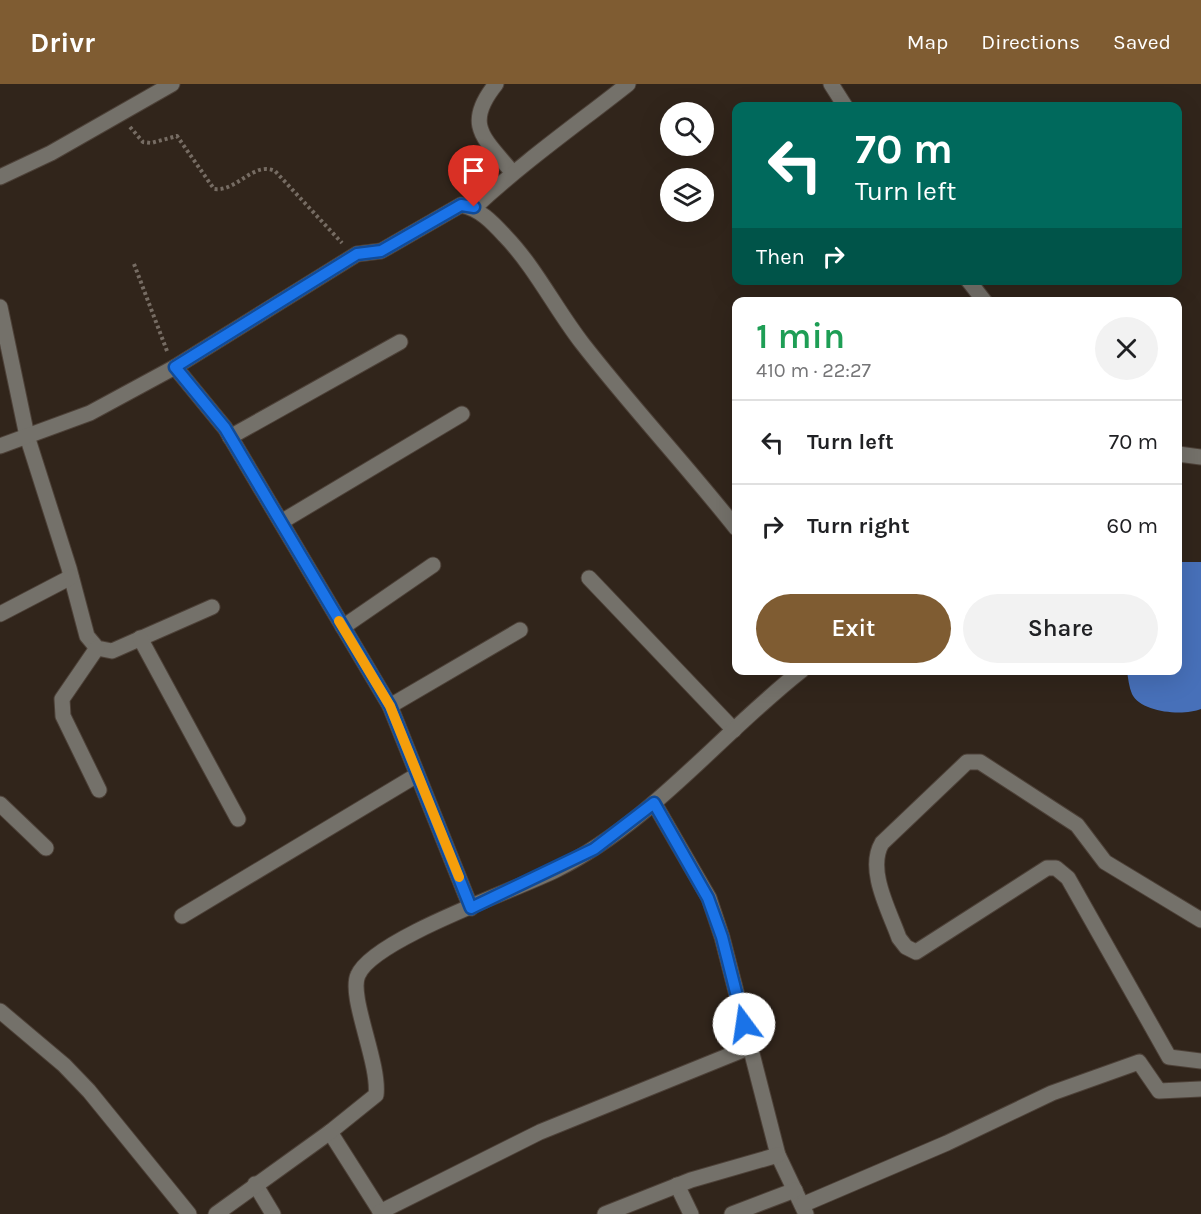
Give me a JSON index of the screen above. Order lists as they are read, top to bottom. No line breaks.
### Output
{"page":{"header":"Drivr","nav":["Map","Directions","Saved"],"turn":["70 m","Turn left"],"then":"Then","heading":["1 min","410 m · 22:27"],"list":[{"name":"Turn left","value":"70 m"},{"name":"Turn right","value":"60 m"}],"buttons":["Exit","Share"]}}
